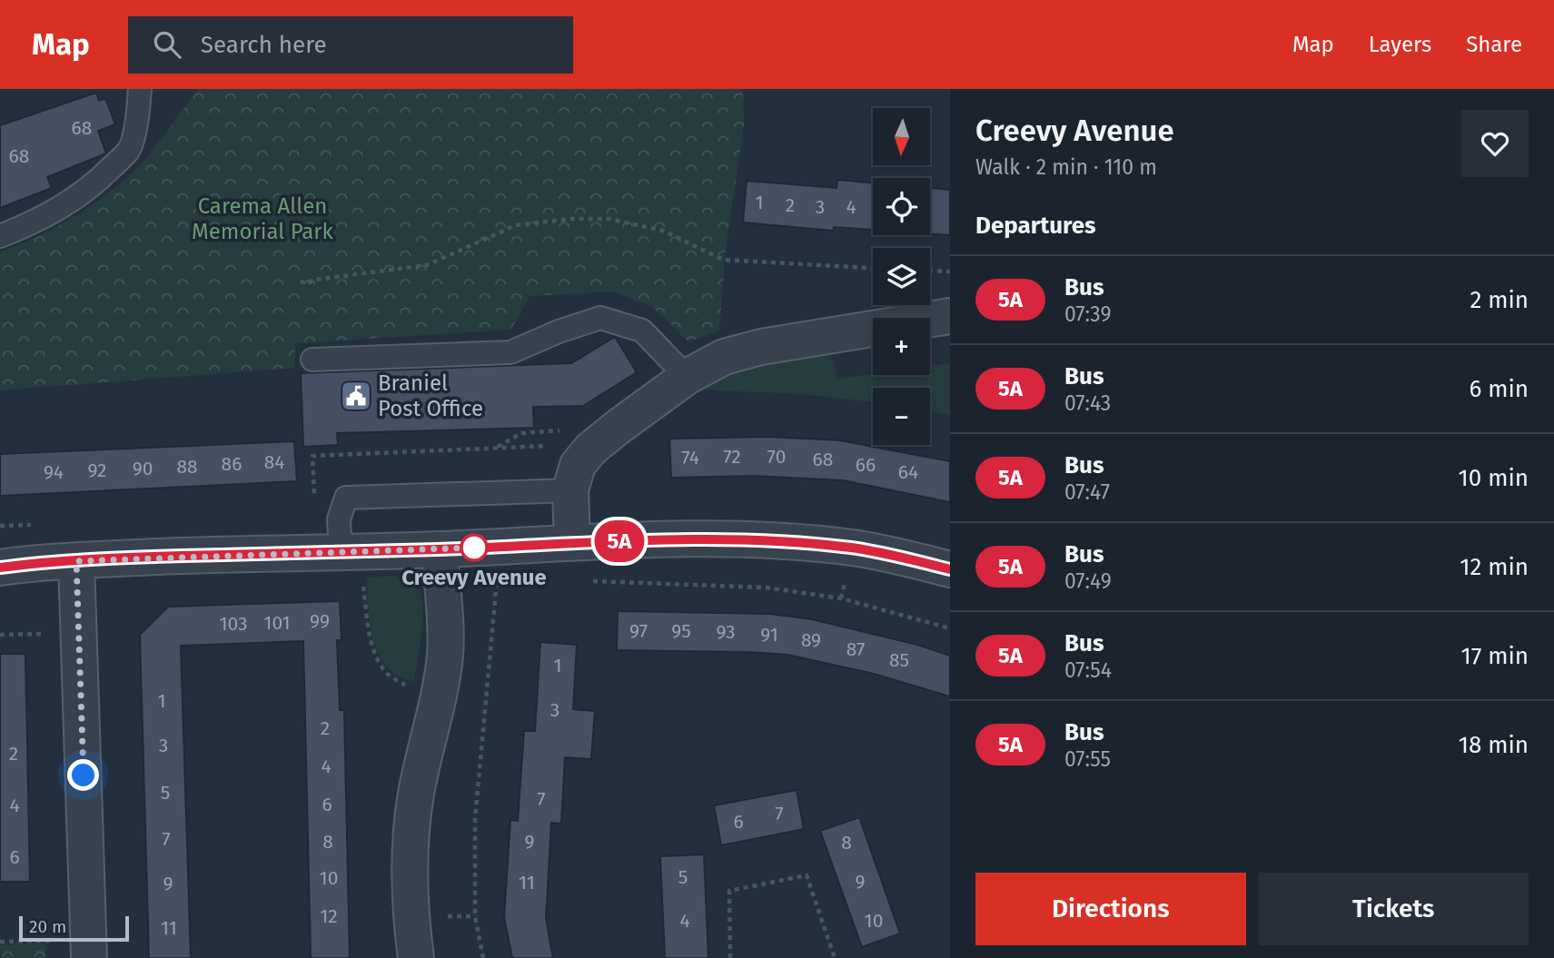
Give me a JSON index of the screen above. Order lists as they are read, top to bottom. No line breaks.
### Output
{"parks":["Carema Allen Memorial Park"],"places":{"public building":["Braniel Post Office"],"other":["Creevy Avenue"]},"lines":["bus line 5A"],"house_numbers":["68","68","1","2","3","4","72","70","74","68","84","86","66","88","90","92","94","64","99","101","103","97","95","93","91","89","87","85","1","1","3","2","3","2","4","5","7","6","4","7","6","7","8","9","8","6","5","10","9","11","9","12","4","10","11"],"scale_bar":"20 m","north":"bottom","page":{"header":"Map","search":"Search here","nav":["Map","Layers","Share"],"on_map":"5A","heading":[["Creevy Avenue","Walk · 2 min · 110 m"],"Departures"],"map_buttons":["+","−"],"list":[{"mark":"5A","name":"Bus","note":"07:39","value":"2 min"},{"mark":"5A","name":"Bus","note":"07:43","value":"6 min"},{"mark":"5A","name":"Bus","note":"07:47","value":"10 min"},{"mark":"5A","name":"Bus","note":"07:49","value":"12 min"},{"mark":"5A","name":"Bus","note":"07:54","value":"17 min"},{"mark":"5A","name":"Bus","note":"07:55","value":"18 min"}],"buttons":["Directions","Tickets"],"scale":"20 m"}}
